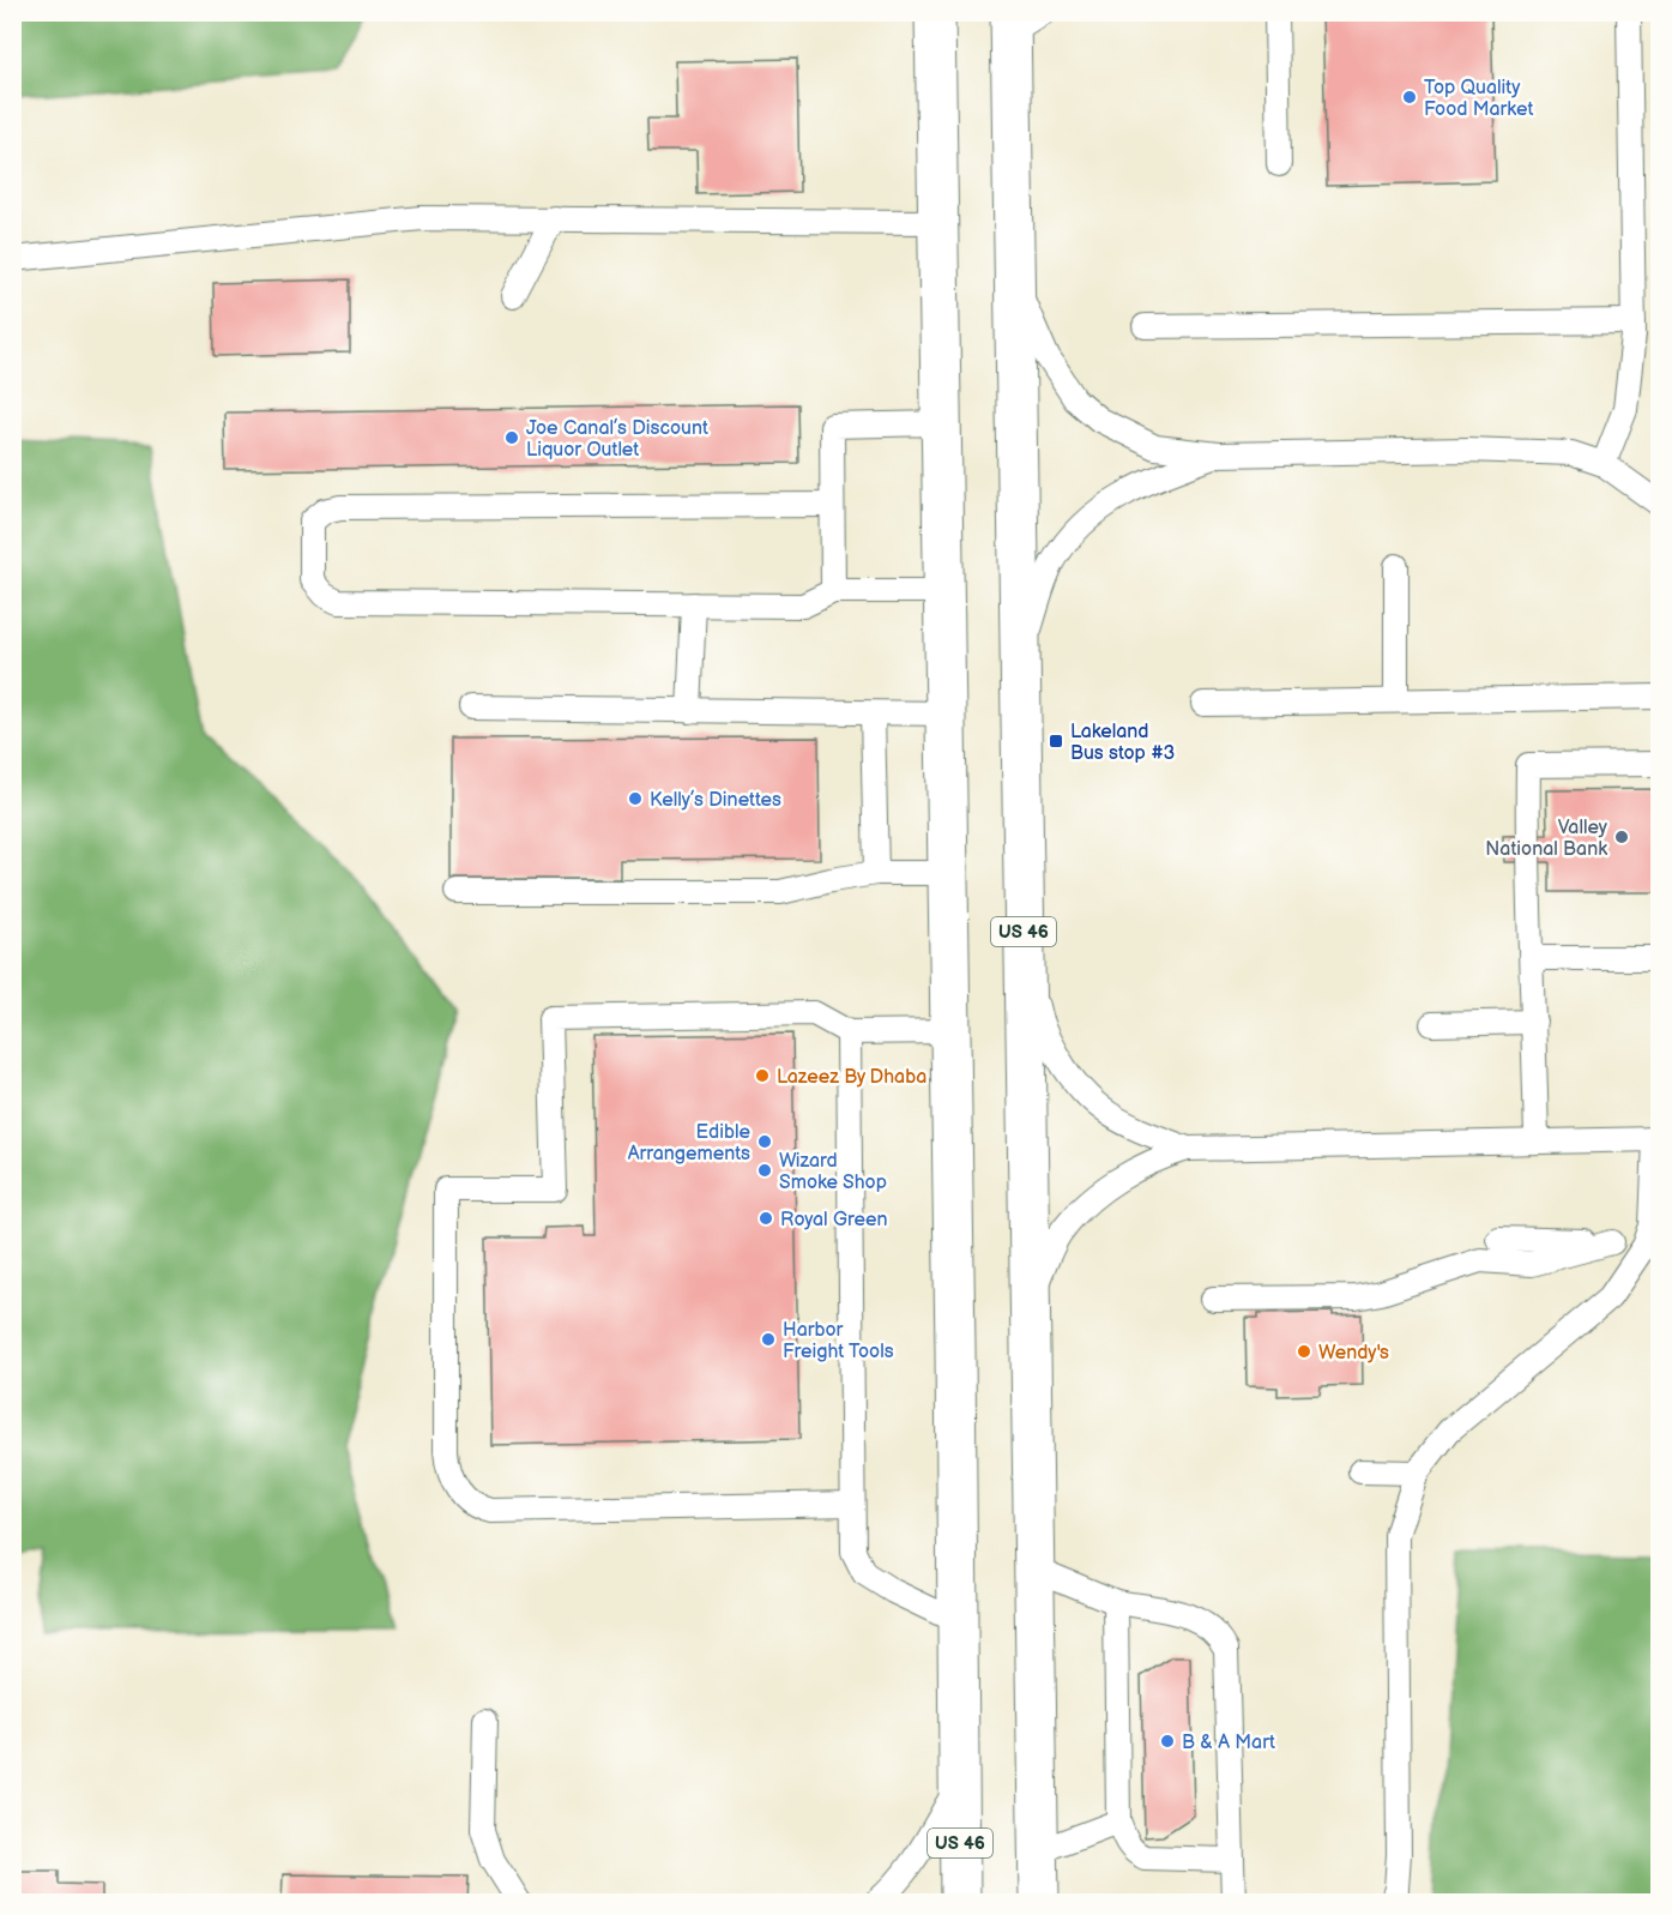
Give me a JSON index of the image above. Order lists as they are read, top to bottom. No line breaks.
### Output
{"streets":{"highway":["US 46"]},"places":{"other":["Top Quality Food Market","Joe Canal’s Discount Liquor Outlet","Kelly’s Dinettes","Valley National Bank","Lazeez By Dhaba","Edible Arrangements","Wizard Smoke Shop","Royal Green","Harbor Freight Tools","Wendy's","B & A Mart"],"transit":["Lakeland Bus stop #3"]}}
